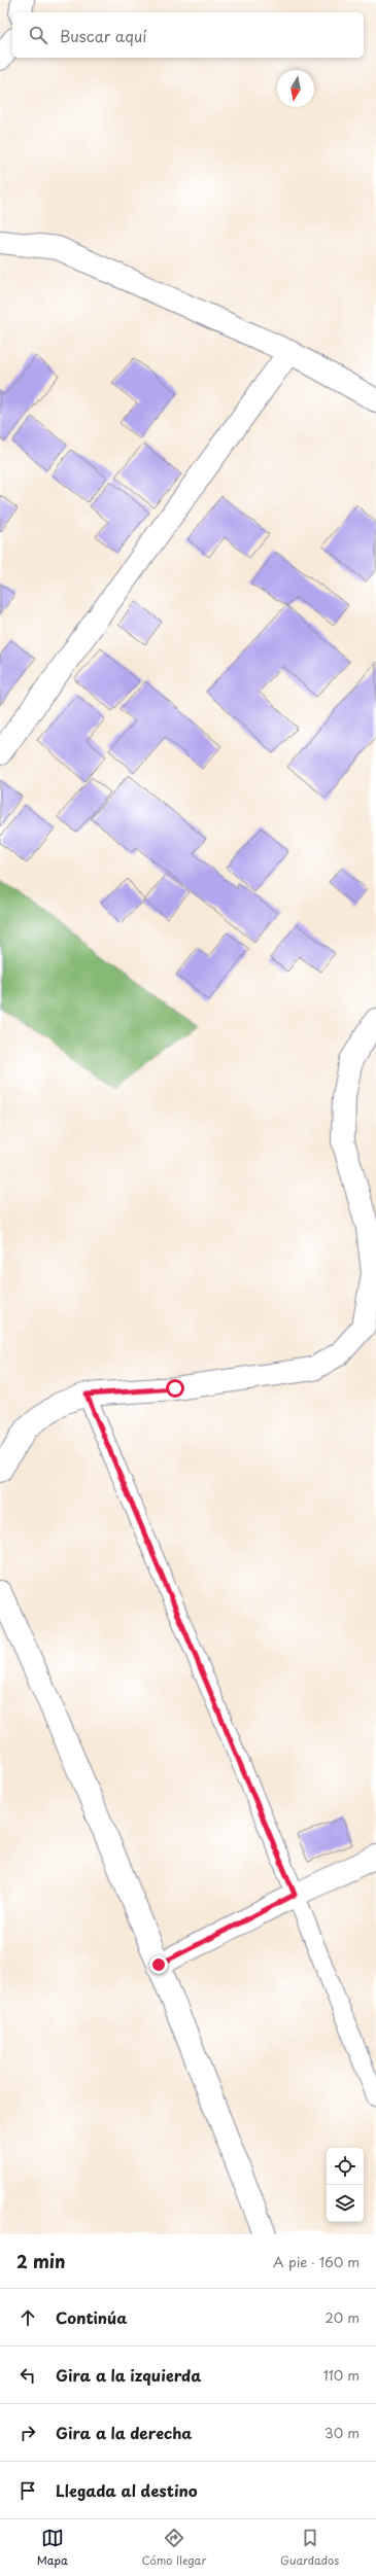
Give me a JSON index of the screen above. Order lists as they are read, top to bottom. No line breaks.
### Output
{"north":"bottom","page":{"search":"Buscar aquí","heading":["2 min","A pie · 160 m"],"list":[["Continúa","20 m"],["Gira a la izquierda","110 m"],["Gira a la derecha","30 m"],"Llegada al destino"],"nav":["Mapa","Cómo llegar","Guardados"]}}
